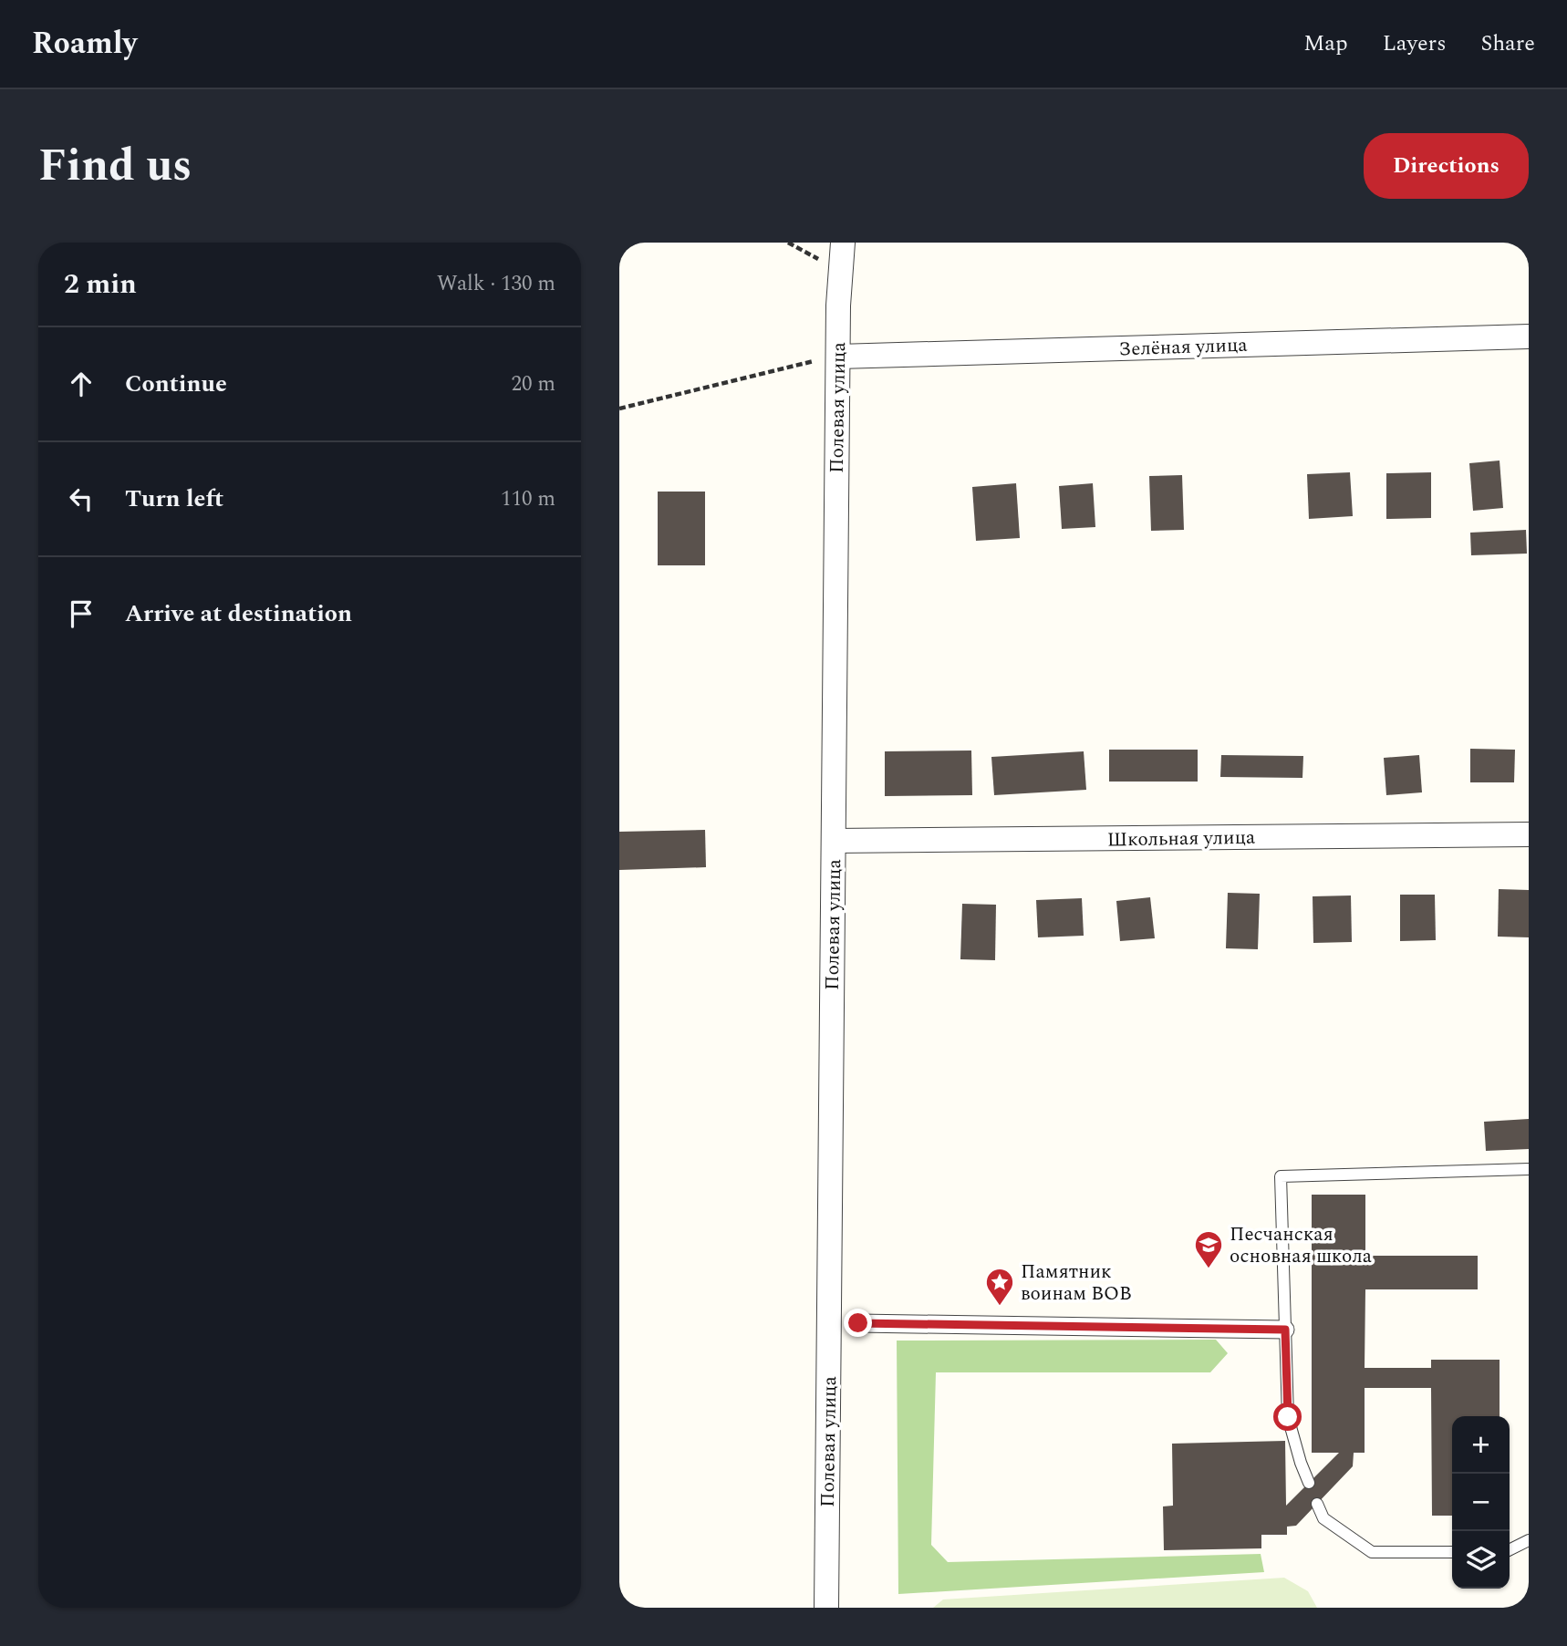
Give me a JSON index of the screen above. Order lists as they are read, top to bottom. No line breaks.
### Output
{"streets":{"street":["Зелёная улица","Полевая улица","Школьная улица"]},"crossings":[["Зелёная улица","Полевая улица"],["Полевая улица","Школьная улица"]],"places":{"school or university":["Песчанская основная школа"],"place":["Памятник воинам ВОВ"]},"page":{"header":"Roamly","nav":["Map","Layers","Share"],"title":"Find us","buttons":"Directions","heading":["2 min","Walk · 130 m"],"list":[["Continue","20 m"],["Turn left","110 m"],"Arrive at destination"],"map_buttons":["+","−"]}}
